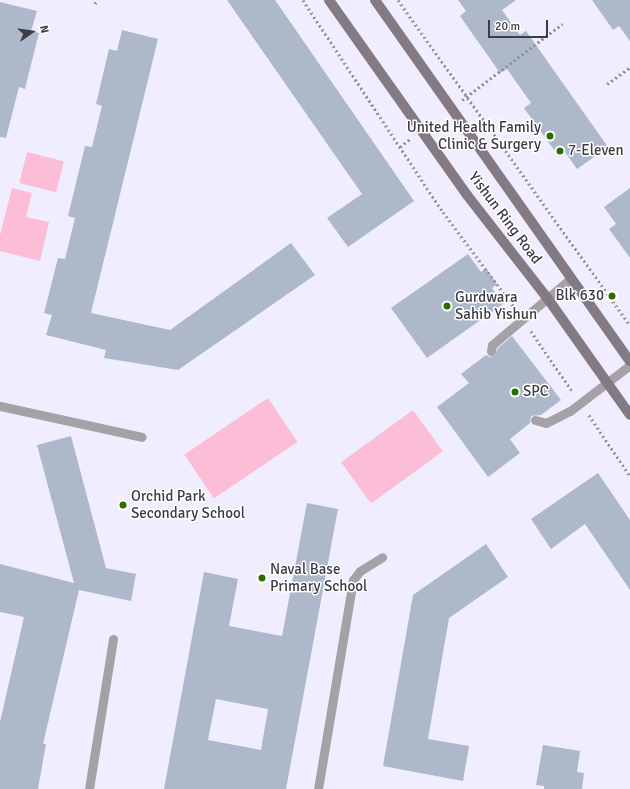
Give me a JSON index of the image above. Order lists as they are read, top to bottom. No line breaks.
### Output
{"streets":{"main road":["Yishun Ring Road"]},"places":["United Health Family Clinic & Surgery","7-Eleven","Blk 630","Gurdwara Sahib Yishun","SPC","Orchid Park Secondary School","Naval Base Primary School"],"scale_bar":"20 m","north":"right"}
